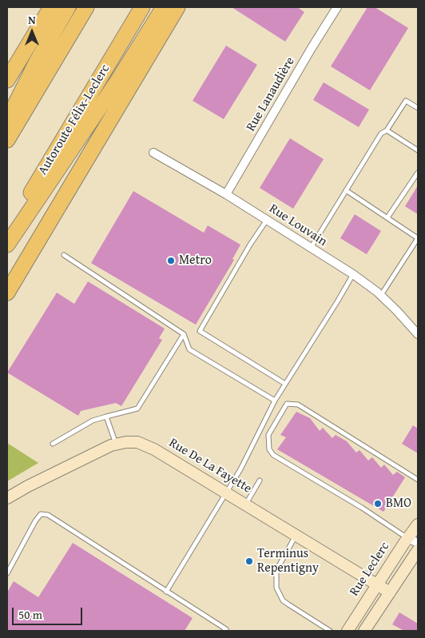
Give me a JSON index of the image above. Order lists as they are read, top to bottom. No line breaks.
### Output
{"streets":{"highway":["Autoroute Félix-Leclerc"],"street":["Rue Lanaudière","Rue Louvain","Rue De La Fayette","Rue Leclerc"]},"crossings":[["Rue Lanaudière","Rue Louvain"],["Rue De La Fayette","Rue Leclerc"]],"places":["Metro","BMO","Terminus Repentigny"],"scale_bar":"50 m","north":"top"}
